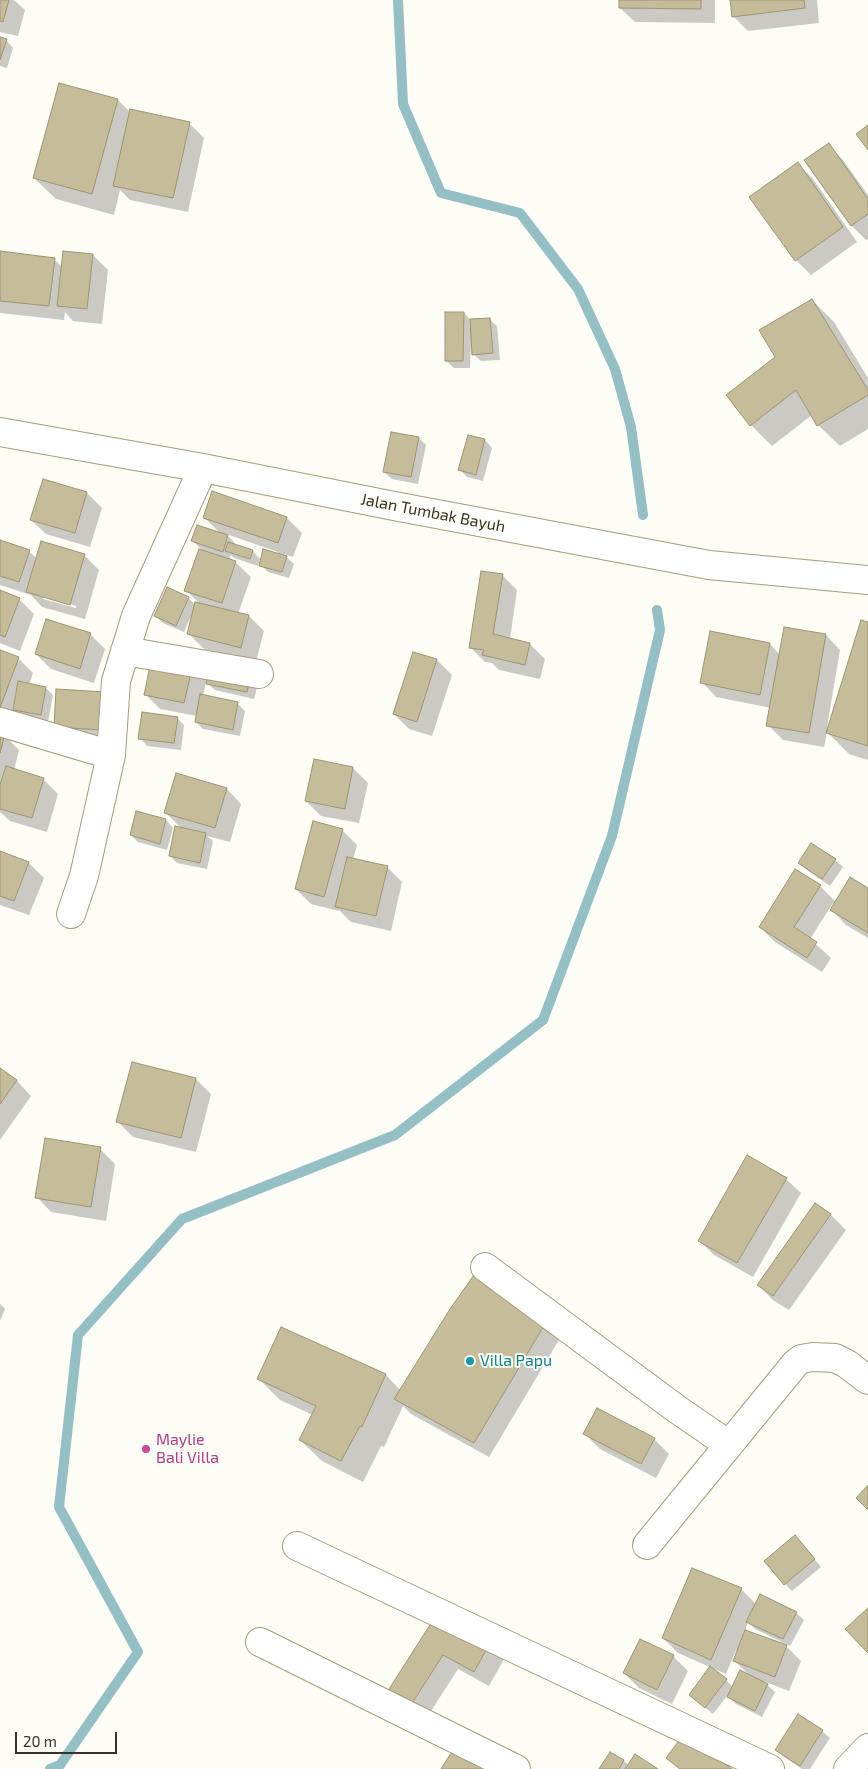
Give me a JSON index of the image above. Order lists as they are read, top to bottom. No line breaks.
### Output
{"streets":{"street":["Jalan Tumbak Bayuh"]},"places":["Villa Papu","Maylie Bali Villa"],"scale_bar":"20 m"}
